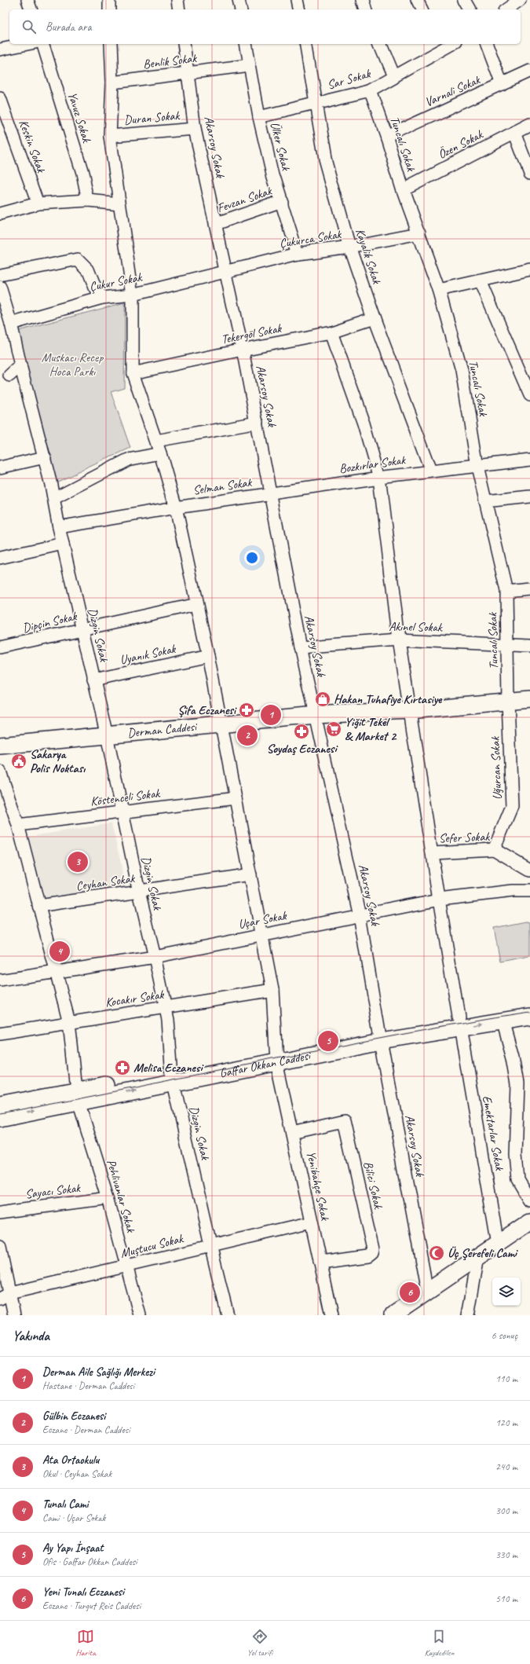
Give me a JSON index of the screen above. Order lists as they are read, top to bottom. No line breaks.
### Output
{"streets":{"main road":["Derman Caddesi","Gaffar Okkan Caddesi"],"street":["Benlik Sokak","Sar Sokak","Varnali Sokak","Yavuz Sokak","Duran Sokak","Tuncalı Sokak","Özen Sokak","Keskin Sokak","Ülker Sokak","Akarsoy Sokak","Fevzan Sokak","Çukurca Sokak","Kayalik Sokak","Çukur Sokak","Tekergöl Sokak","Bozkırlar Sokak","Selman Sokak","Dipçin Sokak","Akınel Sokak","Dizgin Sokak","Uyanık Sokak","Uğurcan Sokak","Köstenceli Sokak","Sefer Sokak","Ceyhan Sokak","Uçar Sokak","Kocakır Sokak","Emektarlar Sokak","Bilici Sokak","Yenibahçe Sokak","Sayacı Sokak","Pehlivanlar Sokak","Muştucu Sokak"]},"crossings":[["Benlik Sokak","Ülker Sokak"],["Benlik Sokak","Akarsoy Sokak"],["Benlik Sokak","Yenibahçe Sokak"],["Sar Sokak","Tuncalı Sokak"],["Sar Sokak","Ülker Sokak"],["Sar Sokak","Kayalik Sokak"],["Varnali Sokak","Tuncalı Sokak"],["Duran Sokak","Akarsoy Sokak"],["Duran Sokak","Yenibahçe Sokak"],["Tuncalı Sokak","Özen Sokak"],["Tuncalı Sokak","Çukurca Sokak"],["Tuncalı Sokak","Bozkırlar Sokak"],["Tuncalı Sokak","Akınel Sokak"],["Tuncalı Sokak","Derman Caddesi"],["Tuncalı Sokak","Uğurcan Sokak"],["Ülker Sokak","Fevzan Sokak"],["Ülker Sokak","Çukurca Sokak"],["Akarsoy Sokak","Fevzan Sokak"],["Akarsoy Sokak","Çukurca Sokak"],["Akarsoy Sokak","Çukur Sokak"],["Akarsoy Sokak","Tekergöl Sokak"],["Akarsoy Sokak","Bozkırlar Sokak"],["Akarsoy Sokak","Selman Sokak"],["Akarsoy Sokak","Akınel Sokak"],["Akarsoy Sokak","Derman Caddesi"],["Akarsoy Sokak","Uçar Sokak"],["Akarsoy Sokak","Gaffar Okkan Caddesi"],["Çukurca Sokak","Kayalik Sokak"],["Çukurca Sokak","Çukur Sokak"],["Kayalik Sokak","Tekergöl Sokak"],["Kayalik Sokak","Bozkırlar Sokak"],["Çukur Sokak","Dizgin Sokak"],["Çukur Sokak","Yenibahçe Sokak"],["Tekergöl Sokak","Emektarlar Sokak"],["Tekergöl Sokak","Yenibahçe Sokak"],["Bozkırlar Sokak","Selman Sokak"],["Bozkırlar Sokak","Emektarlar Sokak"],["Selman Sokak","Dizgin Sokak"],["Selman Sokak","Yenibahçe Sokak"],["Dipçin Sokak","Dizgin Sokak"],["Dipçin Sokak","Yenibahçe Sokak"],["Akınel Sokak","Emektarlar Sokak"],["Dizgin Sokak","Uyanık Sokak"],["Dizgin Sokak","Derman Caddesi"],["Dizgin Sokak","Köstenceli Sokak"],["Dizgin Sokak","Ceyhan Sokak"],["Dizgin Sokak","Uçar Sokak"],["Dizgin Sokak","Kocakır Sokak"],["Dizgin Sokak","Gaffar Okkan Caddesi"],["Dizgin Sokak","Muştucu Sokak"],["Uyanık Sokak","Yenibahçe Sokak"],["Derman Caddesi","Uğurcan Sokak"],["Derman Caddesi","Emektarlar Sokak"],["Derman Caddesi","Yenibahçe Sokak"],["Uğurcan Sokak","Sefer Sokak"],["Köstenceli Sokak","Yenibahçe Sokak"],["Köstenceli Sokak","Pehlivanlar Sokak"],["Sefer Sokak","Emektarlar Sokak"],["Ceyhan Sokak","Yenibahçe Sokak"],["Ceyhan Sokak","Pehlivanlar Sokak"],["Uçar Sokak","Emektarlar Sokak"],["Uçar Sokak","Yenibahçe Sokak"],["Uçar Sokak","Pehlivanlar Sokak"],["Kocakır Sokak","Yenibahçe Sokak"],["Kocakır Sokak","Pehlivanlar Sokak"],["Gaffar Okkan Caddesi","Emektarlar Sokak"],["Gaffar Okkan Caddesi","Yenibahçe Sokak"],["Gaffar Okkan Caddesi","Pehlivanlar Sokak"],["Bilici Sokak","Yenibahçe Sokak"],["Yenibahçe Sokak","Muştucu Sokak"],["Sayacı Sokak","Pehlivanlar Sokak"],["Pehlivanlar Sokak","Muştucu Sokak"]],"parks":["Muskacı Recep Hoca Parkı"],"places":{"shop":["Hakan Tuhafiye Kırtasiye"],"pharmacy":["Şifa Eczanesi","Soydaş Eczanesi","Melisa Eczanesi"],"supermarket":["Yiğit Tekel & Market 2"],"public building":["Sakarya Polis Noktası"],"mosque":["Üç Şerefeli Cami"]},"page":{"search":"Burada ara","pins":["1","2","3","4","5","6"],"heading":["Yakında","6 sonuç"],"list":[{"mark":"1","name":"Derman Aile Sağlığı Merkezi","note":"Hastane · Derman Caddesi","value":"110 m"},{"mark":"2","name":"Gülbin Eczanesi","note":"Eczane · Derman Caddesi","value":"120 m"},{"mark":"3","name":"Ata Ortaokulu","note":"Okul · Ceyhan Sokak","value":"240 m"},{"mark":"4","name":"Tunalı Cami","note":"Cami · Uçar Sokak","value":"300 m"},{"mark":"5","name":"Ay Yapı İnşaat","note":"Ofis · Gaffar Okkan Caddesi","value":"330 m"},{"mark":"6","name":"Yeni Tunalı Eczanesi","note":"Eczane · Turgut Reis Caddesi","value":"510 m"}],"nav":["Harita","Yol tarifi","Kaydedilen"]}}
